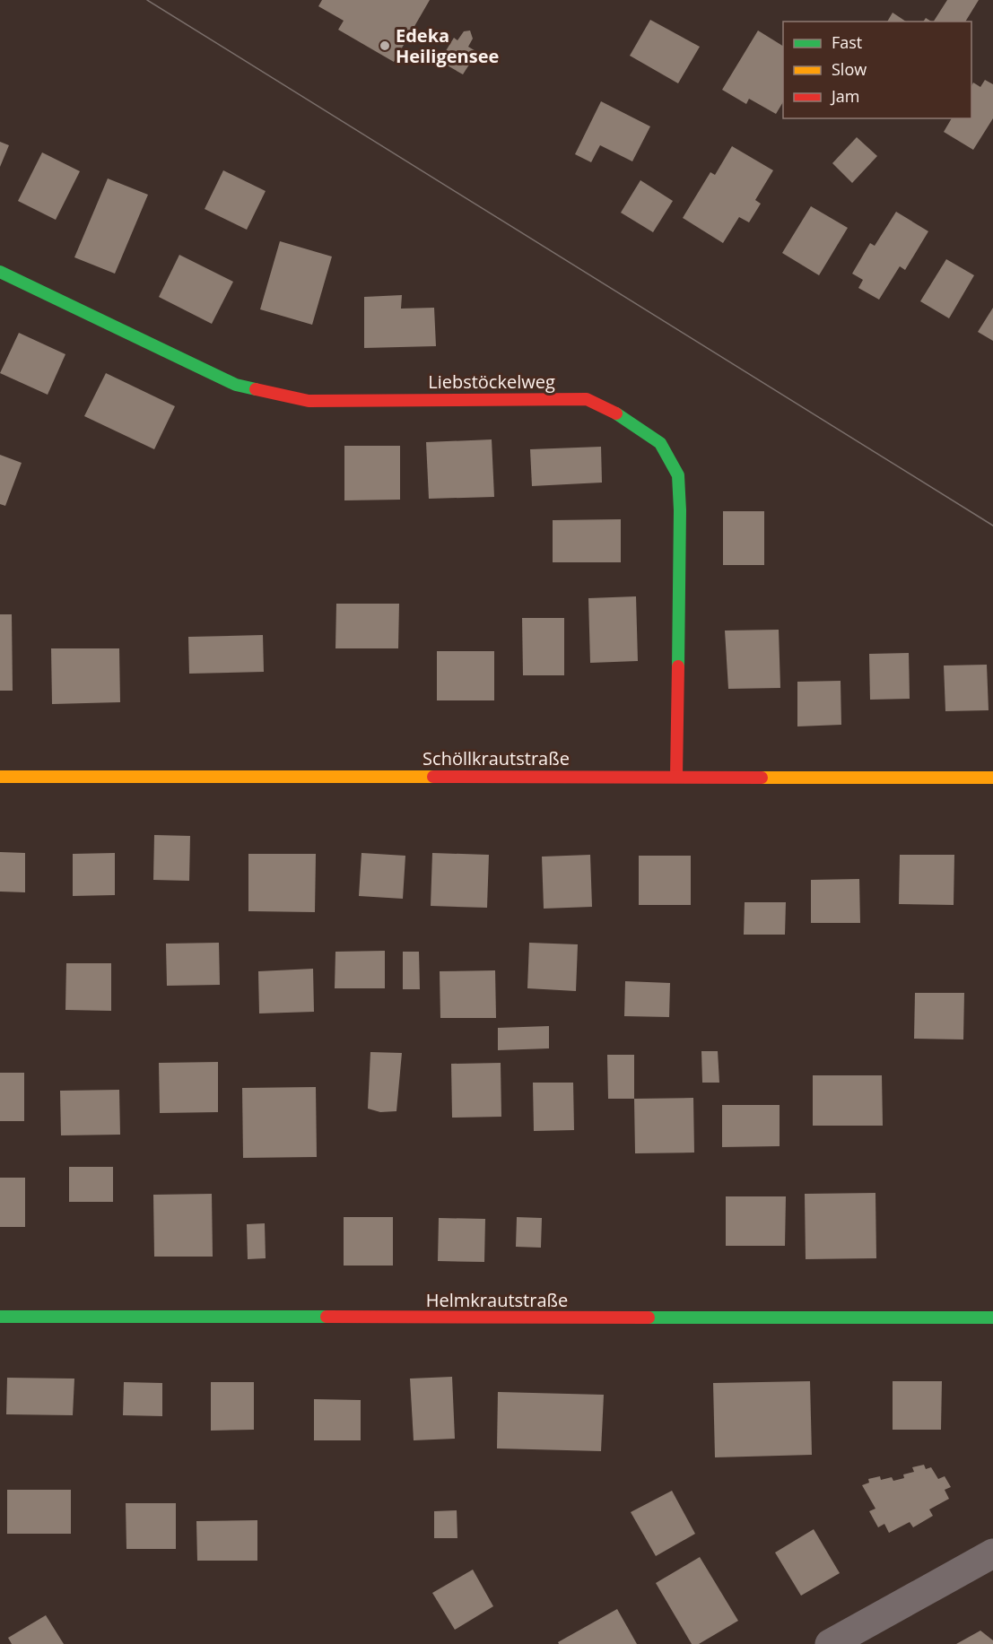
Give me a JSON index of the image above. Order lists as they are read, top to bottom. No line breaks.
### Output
{"streets":{"street":["Liebstöckelweg","Schöllkrautstraße","Helmkrautstraße"]},"crossings":[["Liebstöckelweg","Schöllkrautstraße"]],"places":["Edeka Heiligensee"],"legend":["Fast","Slow","Jam"]}
